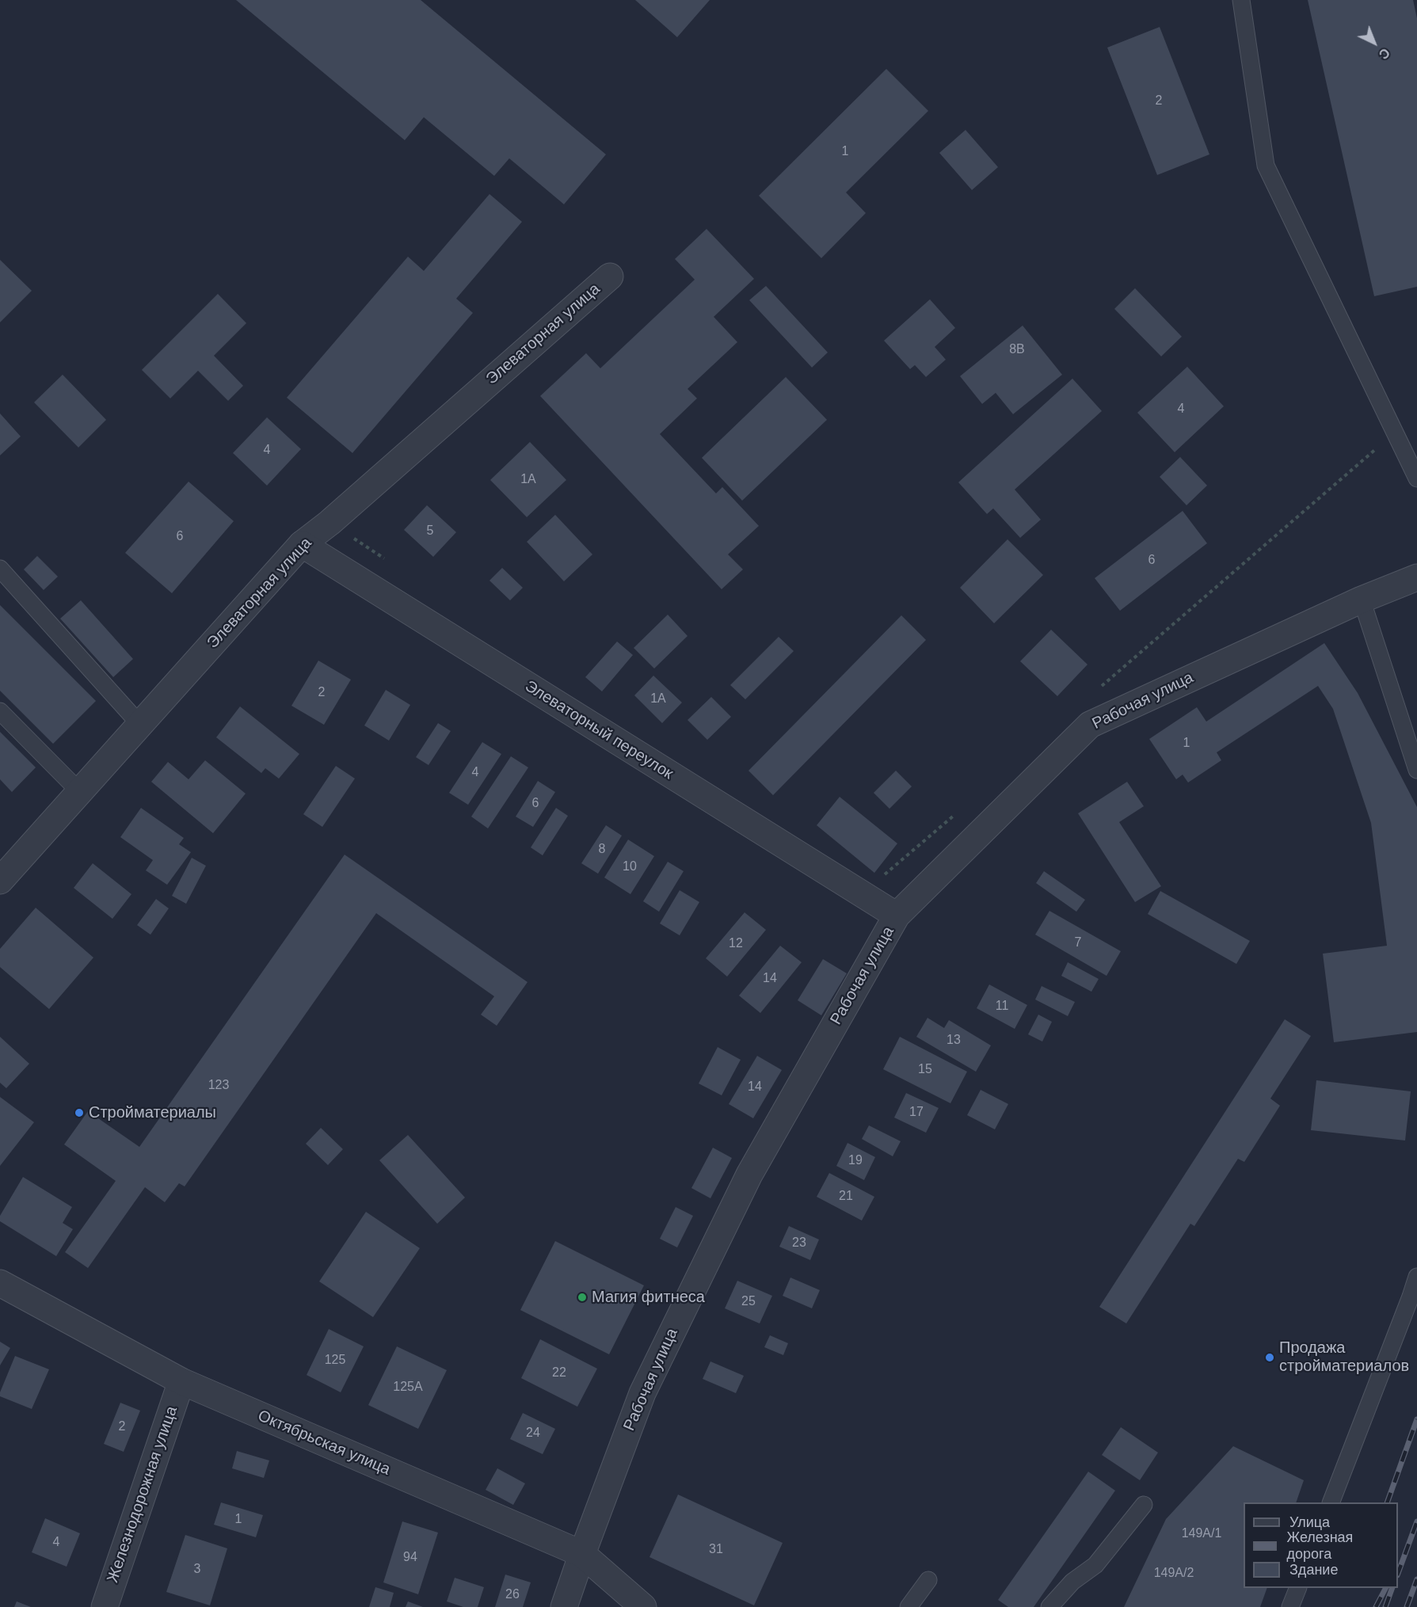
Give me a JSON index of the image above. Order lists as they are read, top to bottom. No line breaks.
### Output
{"streets":{"street":["Элеваторная улица","Рабочая улица","Элеваторный переулок","Октябрьская улица","Железнодорожная улица"]},"crossings":[["Элеваторная улица","Элеваторный переулок"],["Рабочая улица","Элеваторный переулок"],["Рабочая улица","Октябрьская улица"],["Октябрьская улица","Железнодорожная улица"]],"places":["Стройматериалы","Магия фитнеса","Продажа стройматериалов"],"house_numbers":["2","1","8В","4","4","1А","5","6","6","2","1А","1","4","6","8","10","7","12","14","11","13","15","123","14","17","19","21","23","25","125","22","125А","2","24","1","149А/1","4","31","94","3","149А/2","26"],"legend":["Улица","Железная дорога","Здание"],"north":"bottom right"}
